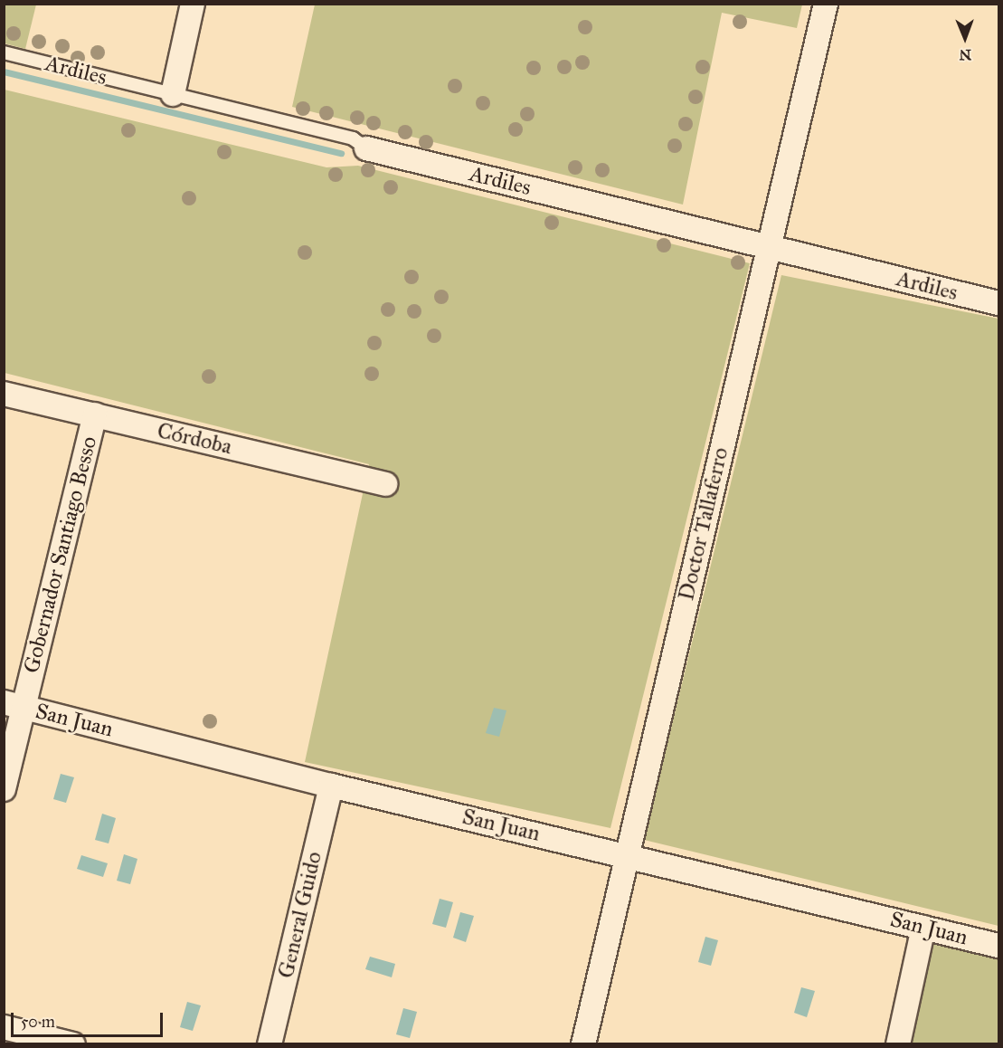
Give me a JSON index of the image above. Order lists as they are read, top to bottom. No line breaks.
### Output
{"streets":{"street":["Ardiles","Córdoba","Doctor Tallaferro","Gobernador Santiago Besso","San Juan","General Guido"]},"crossings":[["Ardiles","Doctor Tallaferro"],["Córdoba","Gobernador Santiago Besso"],["Doctor Tallaferro","San Juan"],["Gobernador Santiago Besso","San Juan"],["San Juan","General Guido"]],"scale_bar":"50 m","north":"bottom"}
